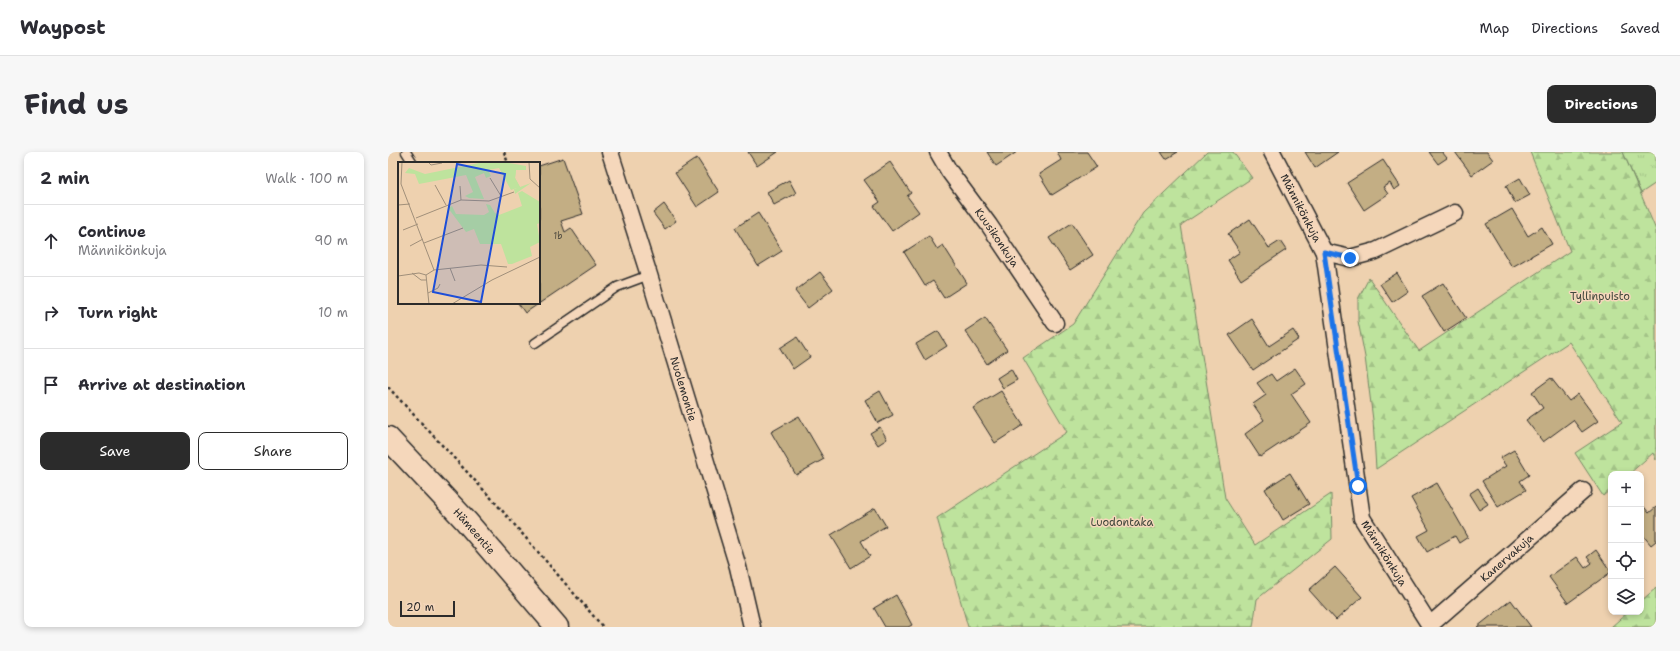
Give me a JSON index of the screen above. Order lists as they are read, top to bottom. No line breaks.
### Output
{"streets":{"highway":["Hämeentie"],"street":["Männikönkuja","Kuusikonkuja","Nuolemontie","Kanervakuja"]},"crossings":[["Männikönkuja","Kanervakuja"]],"parks":["Tyllinpuisto","Luodontaka"],"house_numbers":["1b"],"scale_bar":"20 m","page":{"header":"Waypost","nav":["Map","Directions","Saved"],"title":"Find us","buttons":["Directions",["Save","Share"]],"heading":["2 min","Walk · 100 m"],"list":[["Continue","Männikönkuja","90 m"],["Turn right","10 m"],"Arrive at destination"],"map_buttons":["+","−"],"scale":"20 m"}}
